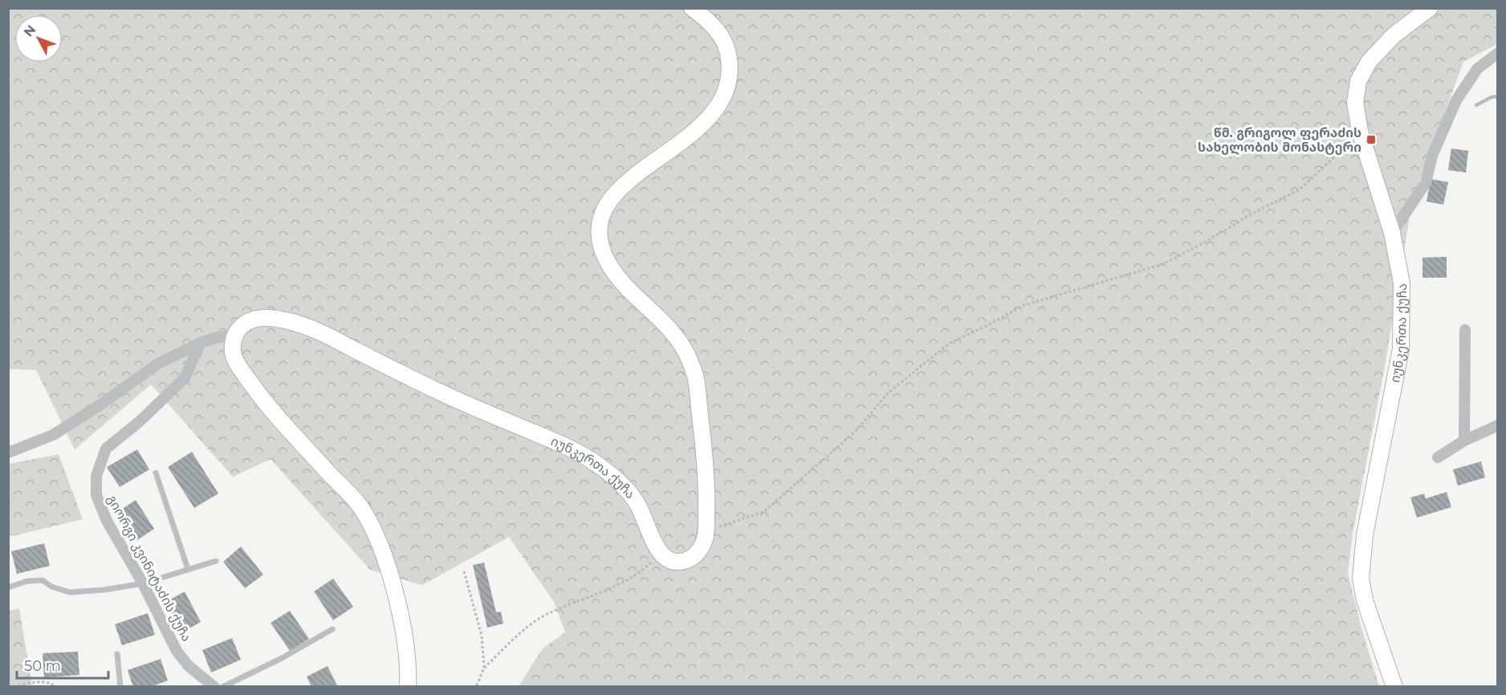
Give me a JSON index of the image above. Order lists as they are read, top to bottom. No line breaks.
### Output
{"streets":{"main road":["იუნკერთა ქუჩა"],"street":["გიორგი კვინიტაძის ქუჩა"]},"places":{"transit":["წმ. გრიგოლ ფერაძის სახელობის მონასტერი"]},"scale_bar":"50 m","north":"top left"}
